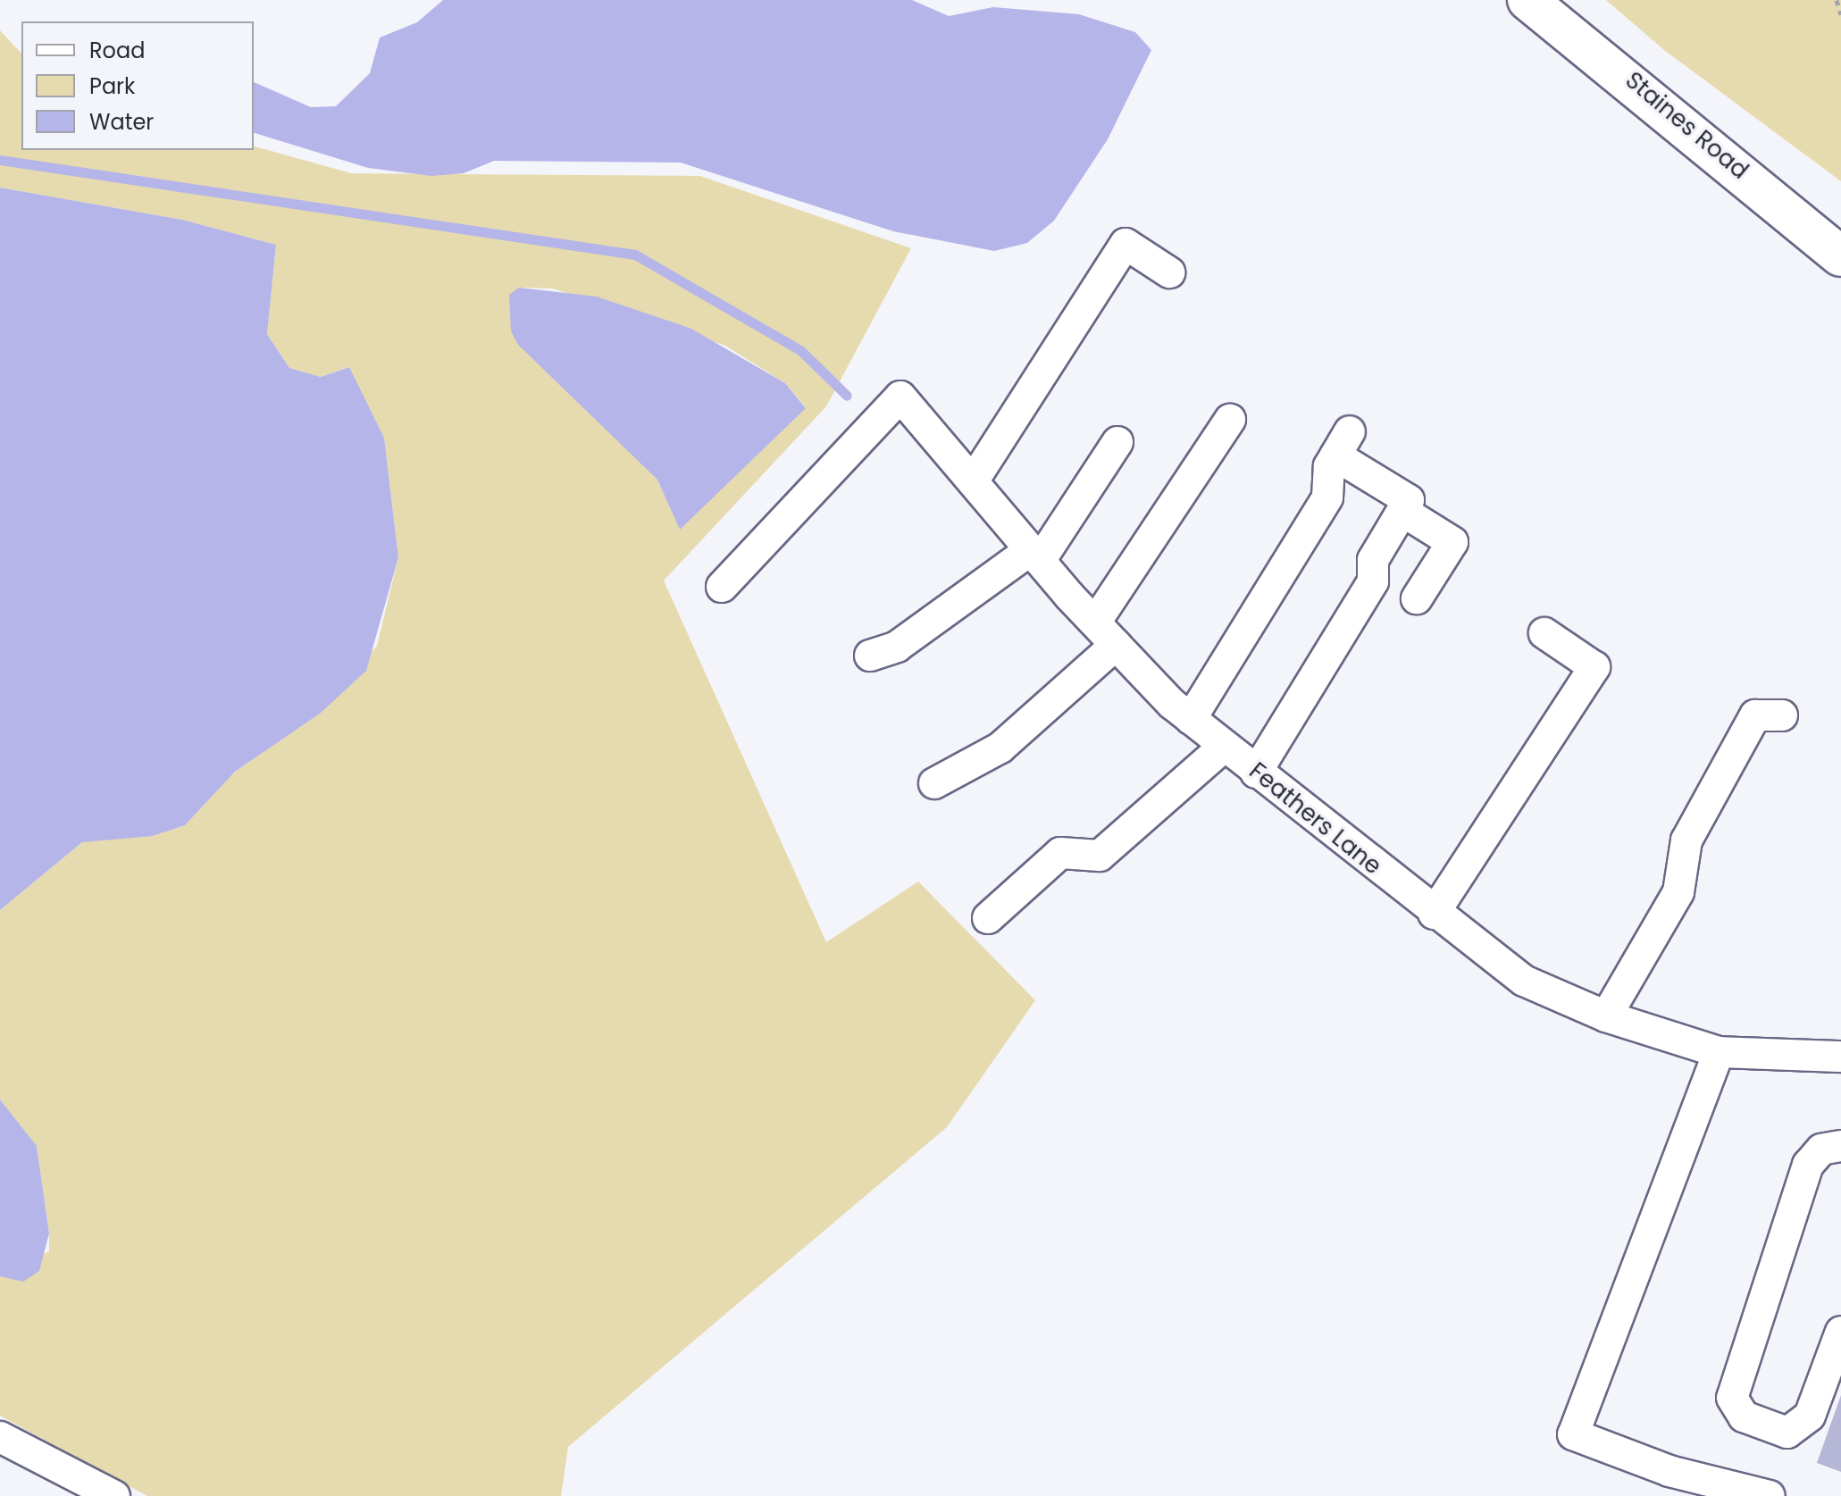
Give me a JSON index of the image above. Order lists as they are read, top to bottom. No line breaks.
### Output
{"streets":{"main road":["Staines Road"],"street":["Feathers Lane"]},"legend":["Road","Park","Water"]}
